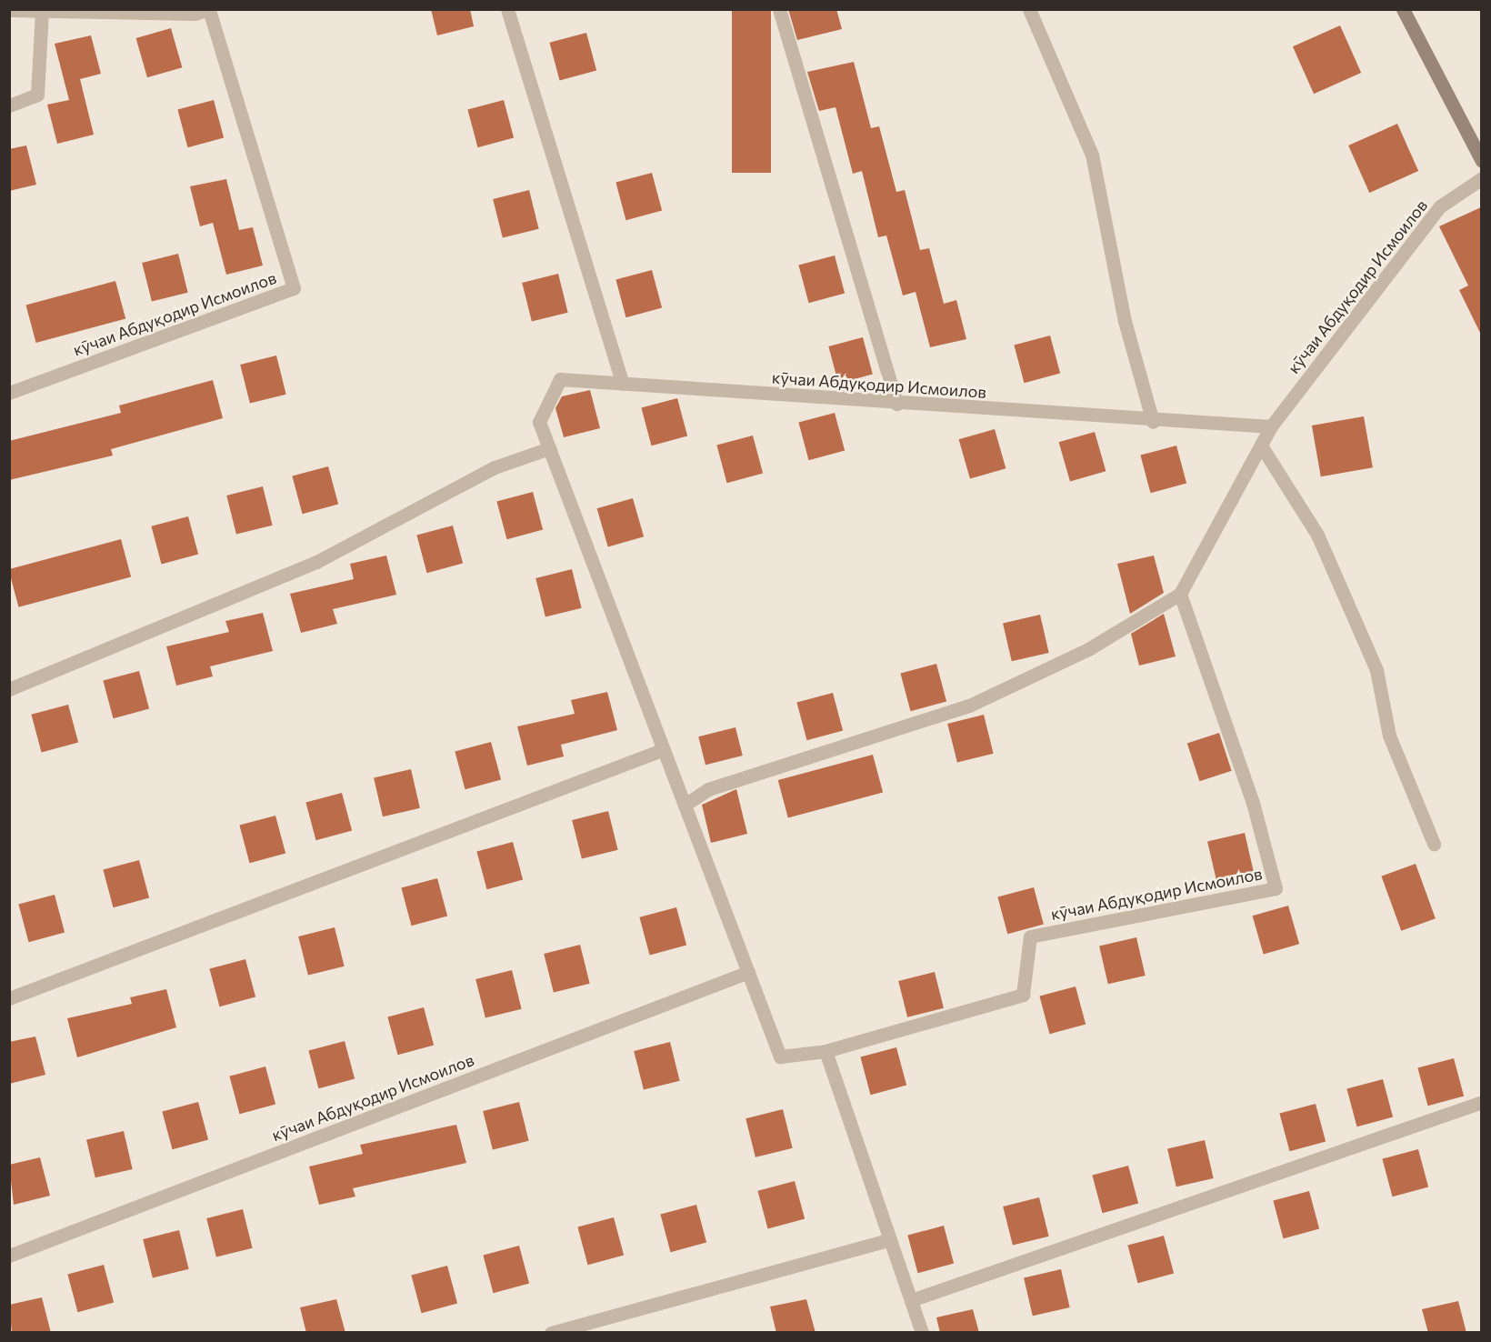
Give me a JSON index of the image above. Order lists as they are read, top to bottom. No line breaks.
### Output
{"streets":{"street":["кӯчаи Абдуқодир Исмоилов"]}}
